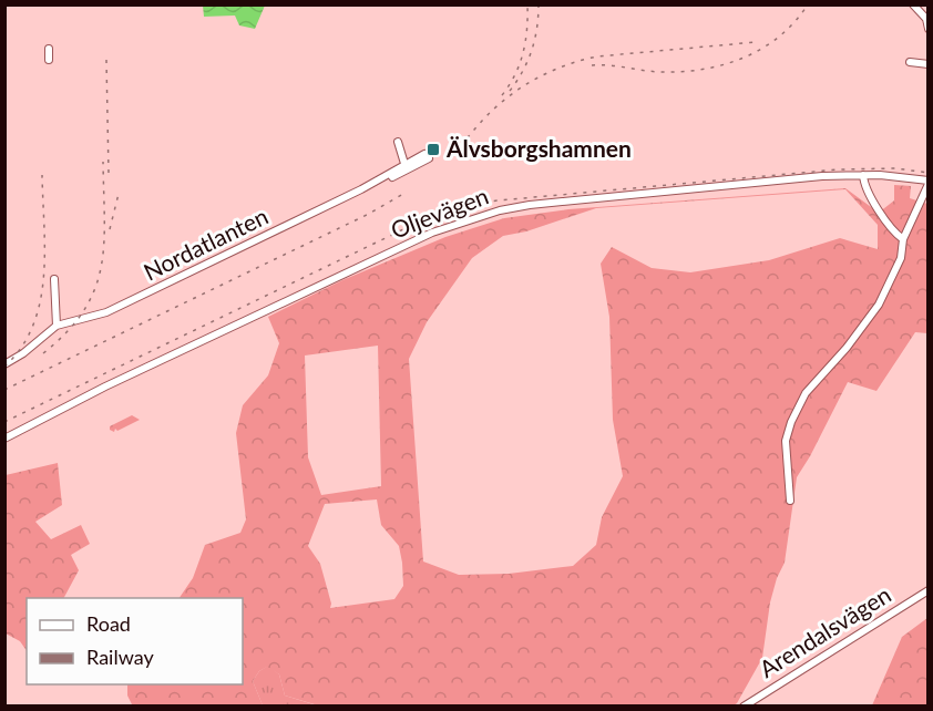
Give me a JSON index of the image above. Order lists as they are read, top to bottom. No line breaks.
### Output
{"streets":{"street":["Oljevägen","Nordatlanten","Arendalsvägen"]},"places":{"transit":["Älvsborgshamnen"]},"legend":["Road","Railway"]}
